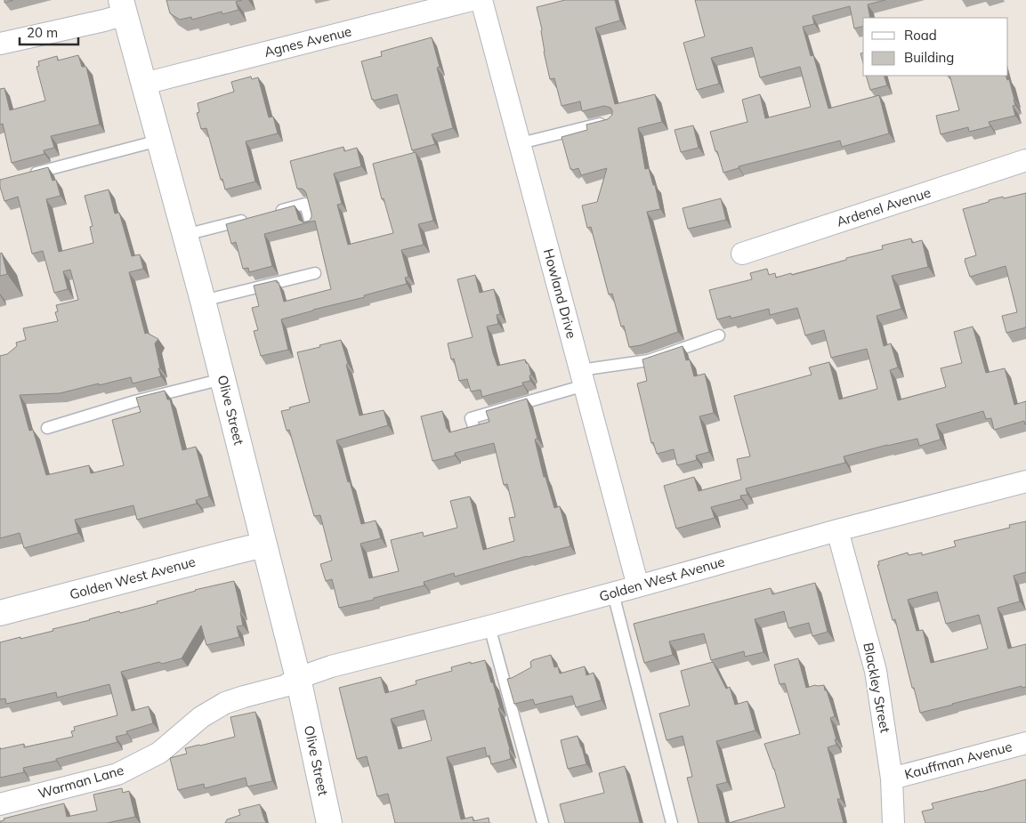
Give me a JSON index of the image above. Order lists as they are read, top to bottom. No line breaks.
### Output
{"streets":{"street":["Agnes Avenue","Ardenel Avenue","Howland Drive","Olive Street","Golden West Avenue","Blackley Street","Kauffman Avenue","Warman Lane"]},"crossings":[["Agnes Avenue","Olive Street"],["Howland Drive","Golden West Avenue"],["Olive Street","Golden West Avenue"],["Olive Street","Warman Lane"],["Golden West Avenue","Blackley Street"],["Golden West Avenue","Warman Lane"],["Blackley Street","Kauffman Avenue"]],"legend":["Road","Building"],"scale_bar":"20 m"}
